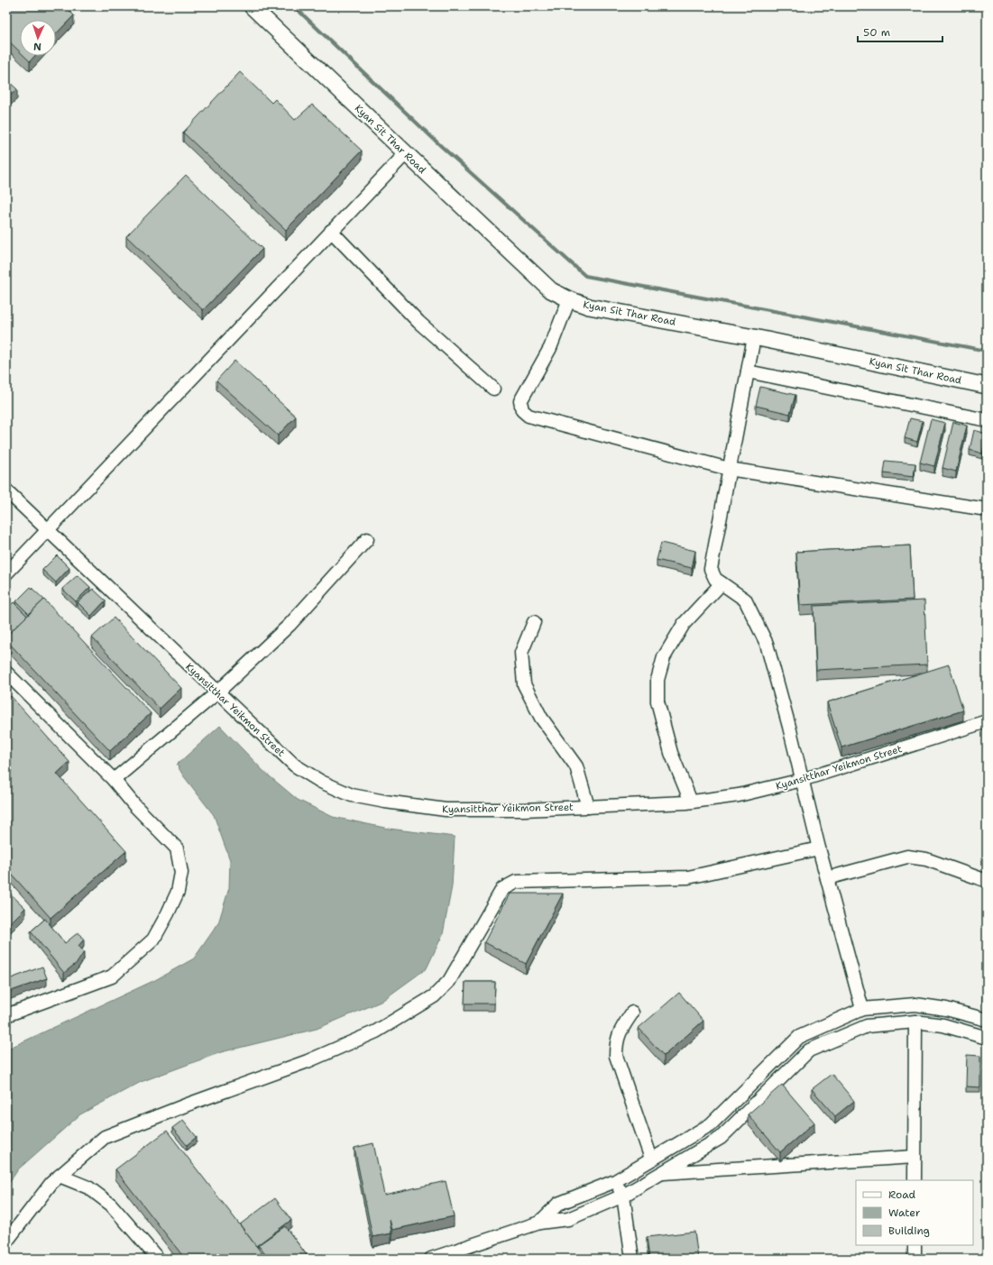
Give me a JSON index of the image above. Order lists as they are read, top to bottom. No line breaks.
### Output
{"streets":{"main road":["Kyan Sit Thar Road"],"street":["Kyansitthar Yeikmon Street"]},"legend":["Road","Water","Building"],"scale_bar":"50 m","north":"bottom"}
